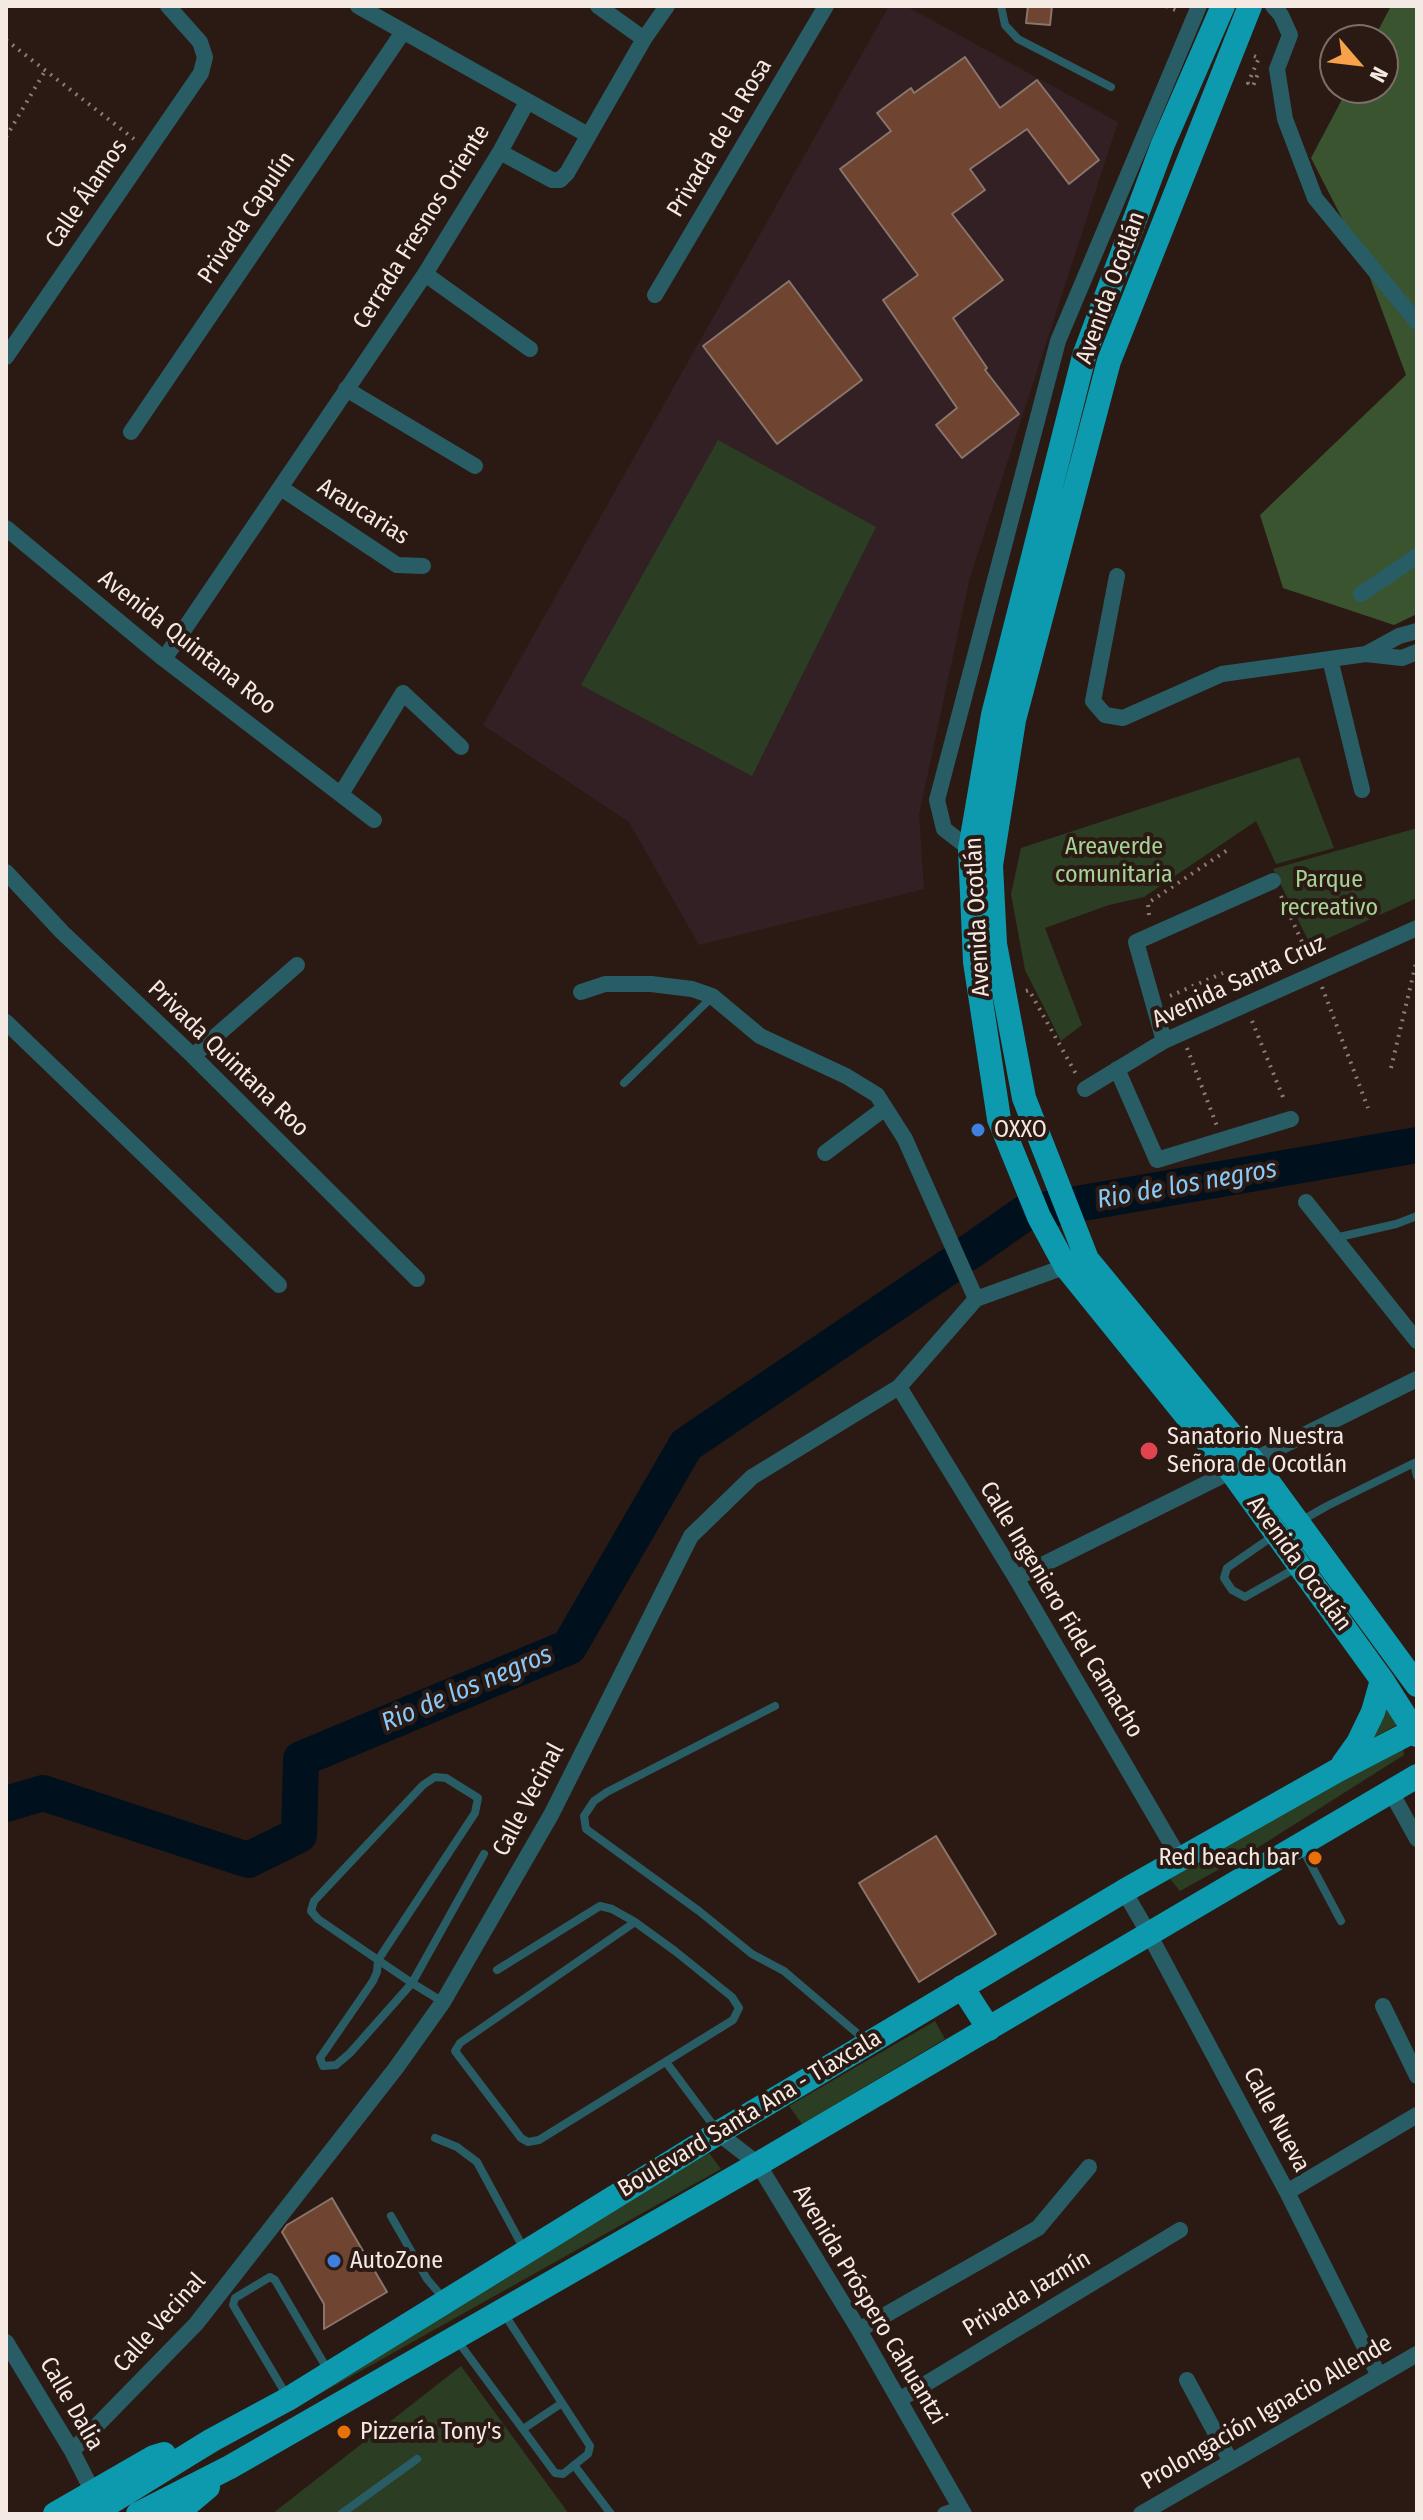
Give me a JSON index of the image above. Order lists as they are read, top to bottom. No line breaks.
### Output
{"streets":{"main road":["Avenida Ocotlán","Boulevard Santa Ana - Tlaxcala"],"street":["Privada de la Rosa","Calle Álamos","Privada Capulín","Cerrada Fresnos Oriente","Araucarias","Avenida Quintana Roo","Avenida Santa Cruz","Privada Quintana Roo","Calle Ingeniero Fidel Camacho","Calle Vecinal","Calle Nueva","Privada Jazmín","Avenida Próspero Cahuantzi","Calle Dalia","Prolongación Ignacio Allende"]},"crossings":[["Cerrada Fresnos Oriente","Araucarias"],["Cerrada Fresnos Oriente","Avenida Quintana Roo"],["Avenida Ocotlán","Calle Vecinal"],["Avenida Ocotlán","Boulevard Santa Ana - Tlaxcala"],["Calle Ingeniero Fidel Camacho","Calle Vecinal"],["Calle Ingeniero Fidel Camacho","Boulevard Santa Ana - Tlaxcala"],["Calle Vecinal","Calle Dalia"],["Boulevard Santa Ana - Tlaxcala","Calle Nueva"],["Boulevard Santa Ana - Tlaxcala","Avenida Próspero Cahuantzi"],["Boulevard Santa Ana - Tlaxcala","Calle Dalia"],["Calle Nueva","Prolongación Ignacio Allende"],["Privada Jazmín","Avenida Próspero Cahuantzi"]],"water":["Rio de los negros"],"parks":["Areaverde comunitaria","Parque recreativo"],"places":["OXXO","Sanatorio Nuestra Señora de Ocotlán","Red beach bar","AutoZone","Pizzería Tony's"],"north":"bottom right"}
